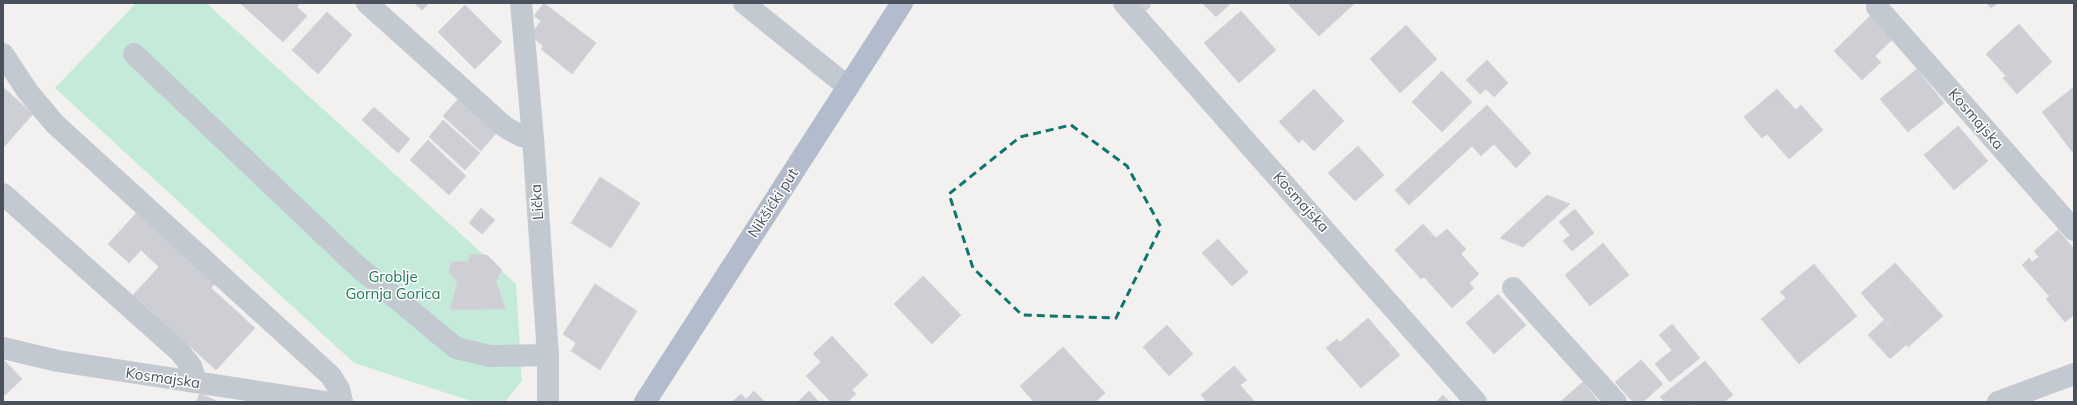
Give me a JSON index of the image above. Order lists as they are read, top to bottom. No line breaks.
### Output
{"streets":{"main road":["Nikšićki put"],"street":["Kosmajska","Lička"]},"parks":["Groblje Gornja Gorica"]}
